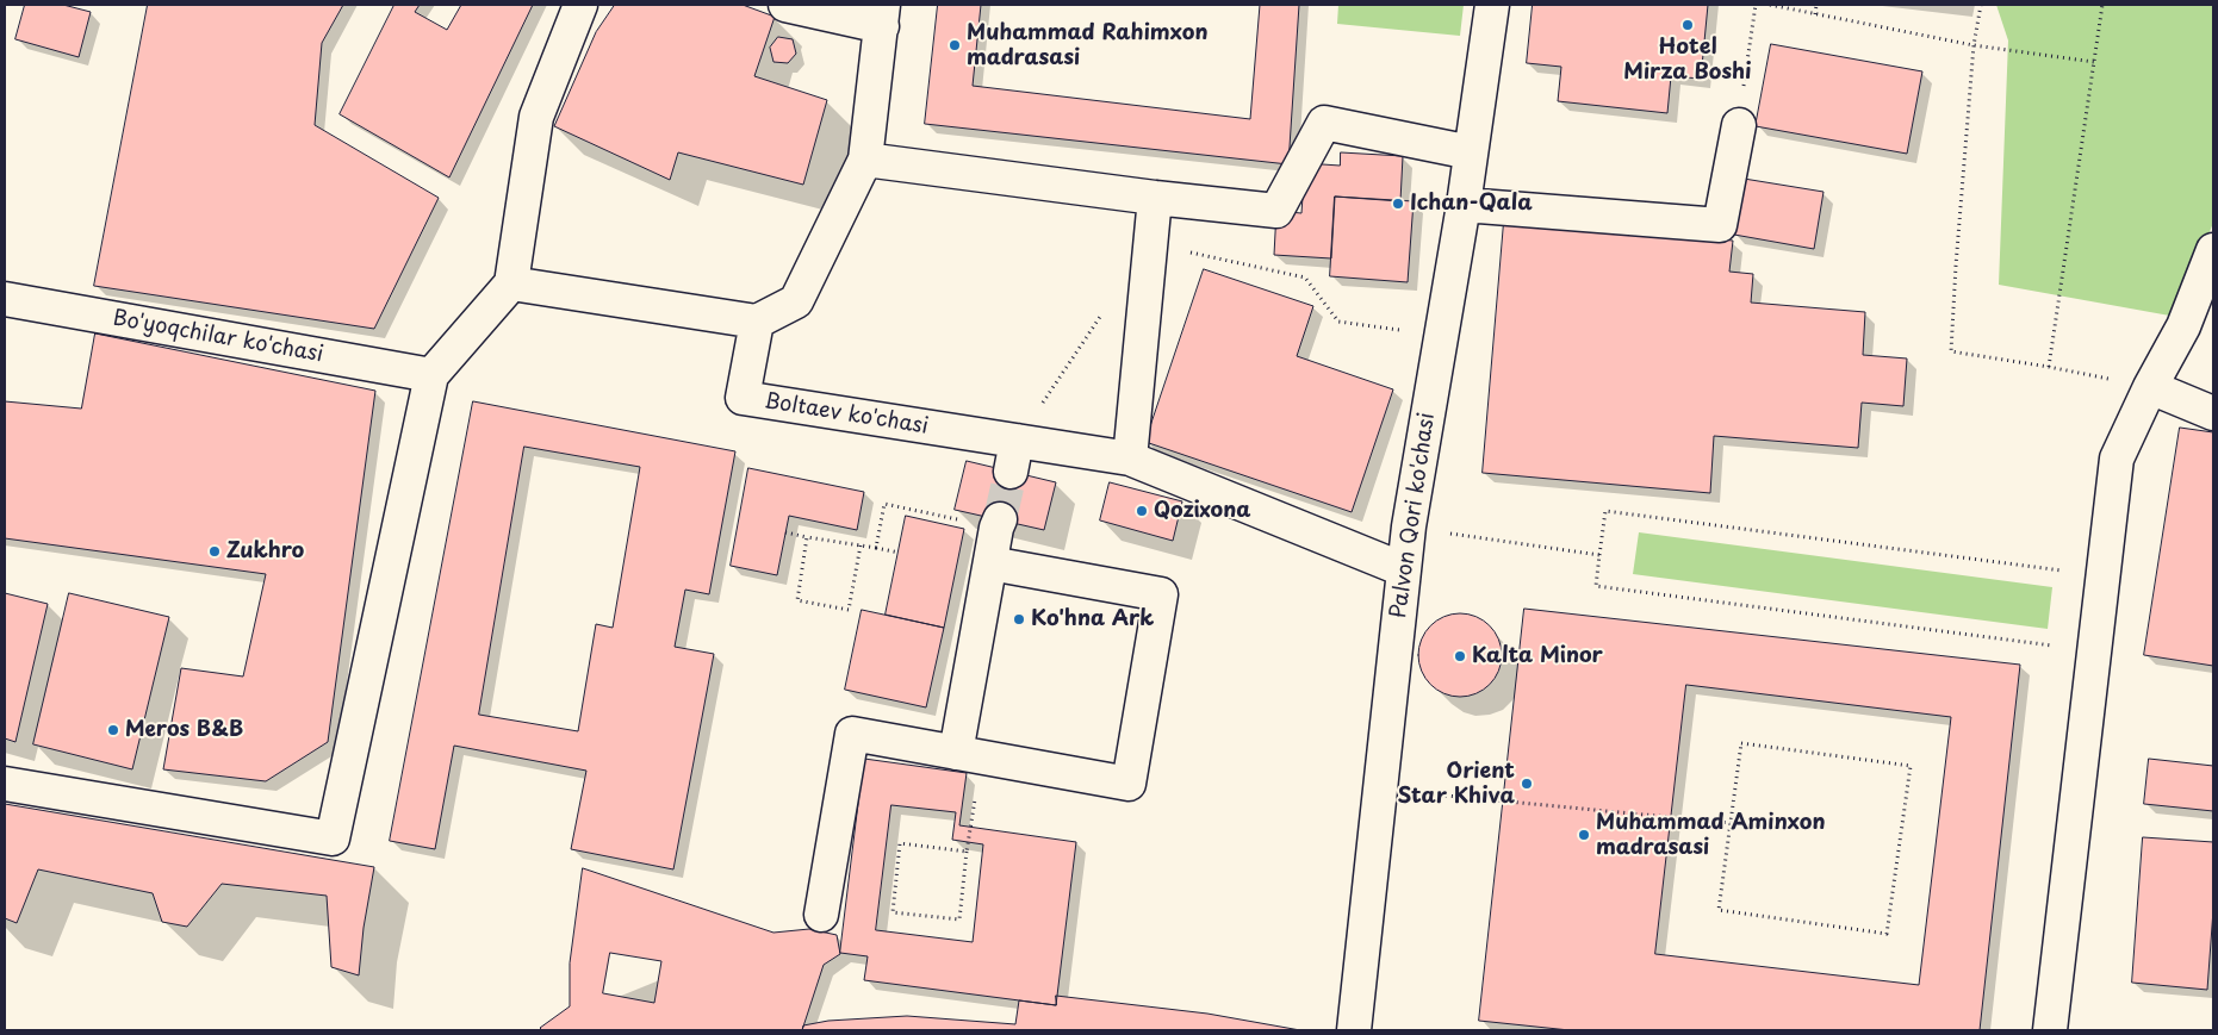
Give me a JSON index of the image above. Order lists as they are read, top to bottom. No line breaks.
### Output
{"streets":{"street":["Bo'yoqchilar ko'chasi","Boltaev ko'chasi","Palvon Qori ko'chasi"]},"crossings":[["Boltaev ko'chasi","Palvon Qori ko'chasi"]],"places":["Hotel Mirza Boshi","Muhammad Rahimxon madrasasi","Ichan-Qala","Qozixona","Zukhro","Ko'hna Ark","Kalta Minor","Meros B&B","Orient Star Khiva","Muhammad Aminxon madrasasi"]}
